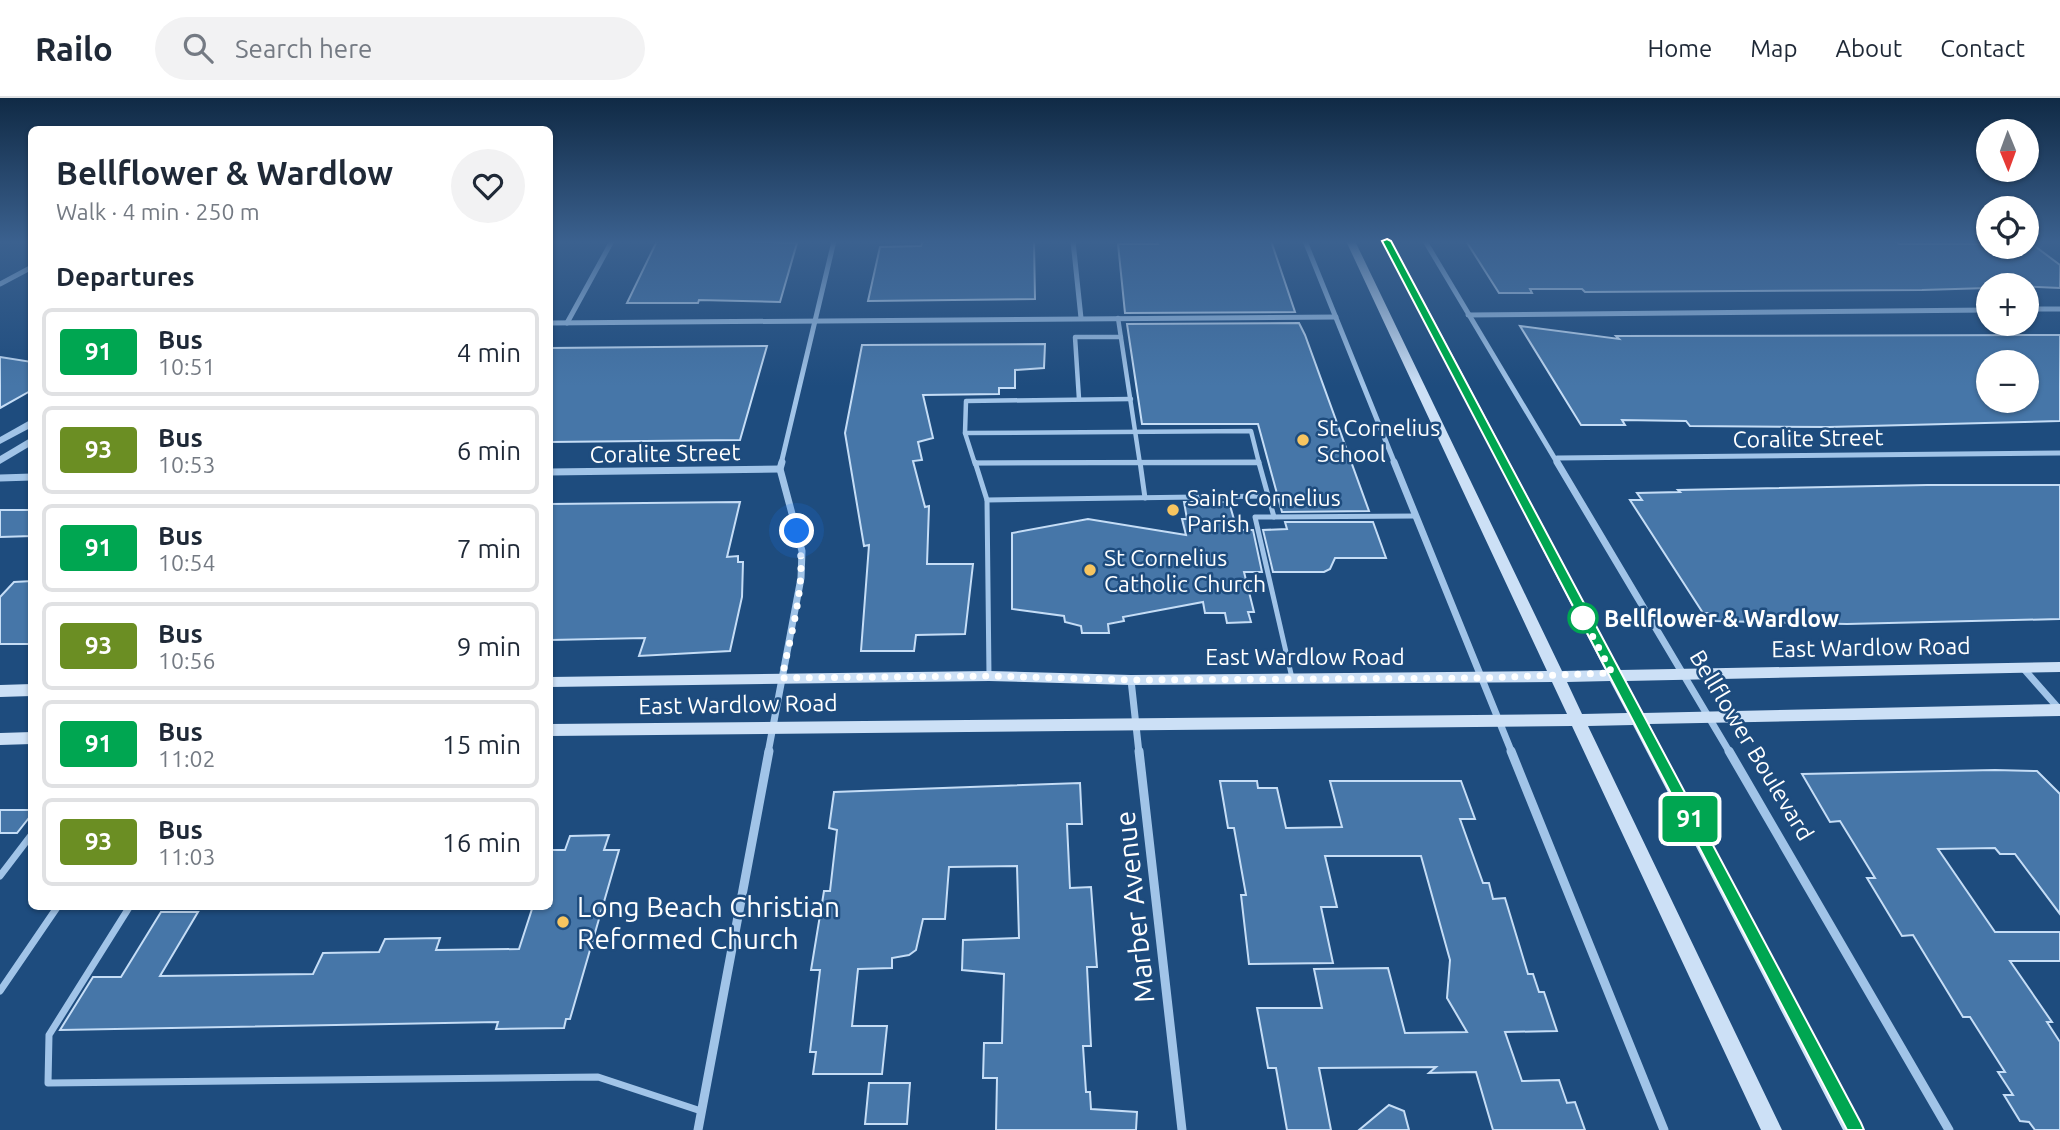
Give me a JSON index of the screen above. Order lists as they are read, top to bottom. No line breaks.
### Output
{"streets":{"main road":["East Wardlow Road"],"street":["Coralite Street","Bellflower Boulevard","Marber Avenue"]},"crossings":[["Coralite Street","Bellflower Boulevard"],["East Wardlow Road","Bellflower Boulevard"],["East Wardlow Road","Marber Avenue"]],"places":["St Cornelius School","Saint Cornelius Parish","St Cornelius Catholic Church","Bellflower & Wardlow","Long Beach Christian Reformed Church"],"lines":["bus line 91"],"north":"bottom","page":{"header":"Railo","search":"Search here","nav":["Home","Map","About","Contact"],"on_map":"91","map_buttons":["+","−"],"heading":[["Bellflower & Wardlow","Walk · 4 min · 250 m"],"Departures"],"list":[{"mark":"91","name":"Bus","note":"10:51","value":"4 min"},{"mark":"93","name":"Bus","note":"10:53","value":"6 min"},{"mark":"91","name":"Bus","note":"10:54","value":"7 min"},{"mark":"93","name":"Bus","note":"10:56","value":"9 min"},{"mark":"91","name":"Bus","note":"11:02","value":"15 min"},{"mark":"93","name":"Bus","note":"11:03","value":"16 min"}]}}
